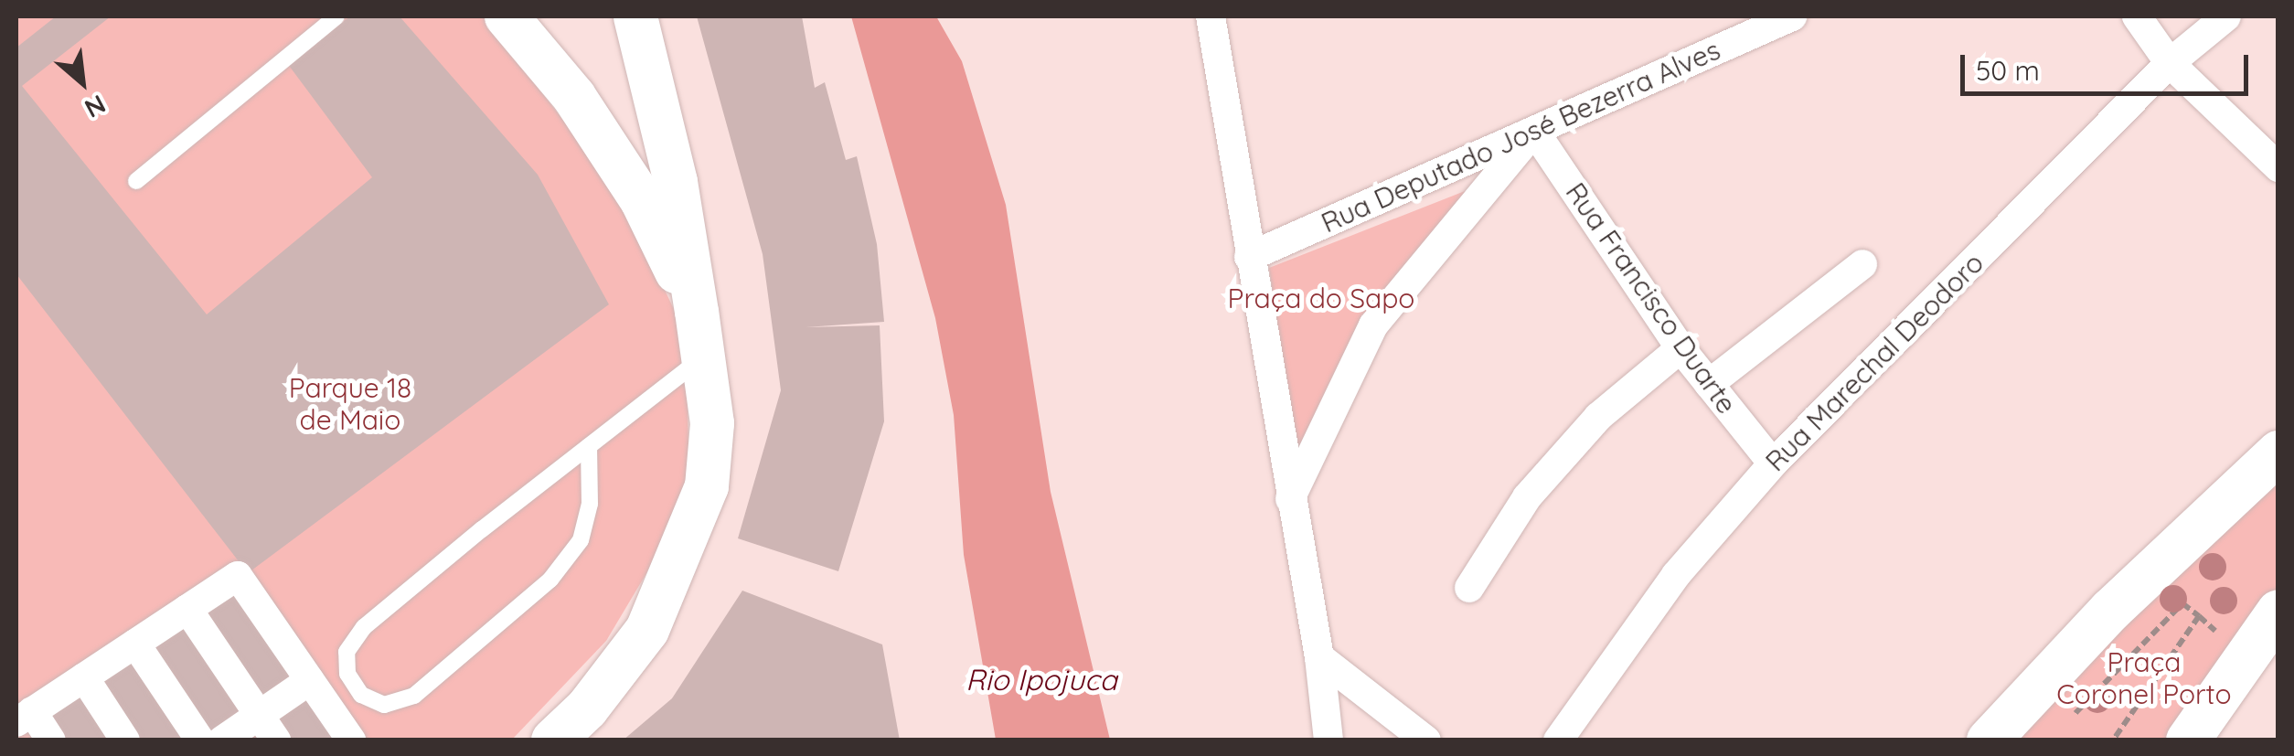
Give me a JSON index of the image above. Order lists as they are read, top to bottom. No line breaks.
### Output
{"streets":{"street":["Rua Deputado José Bezerra Alves","Rua Francisco Duarte","Rua Marechal Deodoro"]},"crossings":[["Rua Deputado José Bezerra Alves","Rua Francisco Duarte"],["Rua Francisco Duarte","Rua Marechal Deodoro"]],"water":["Rio Ipojuca"],"parks":["Praça do Sapo","Parque 18 de Maio","Praça Coronel Porto"],"scale_bar":"50 m","north":"bottom right"}
